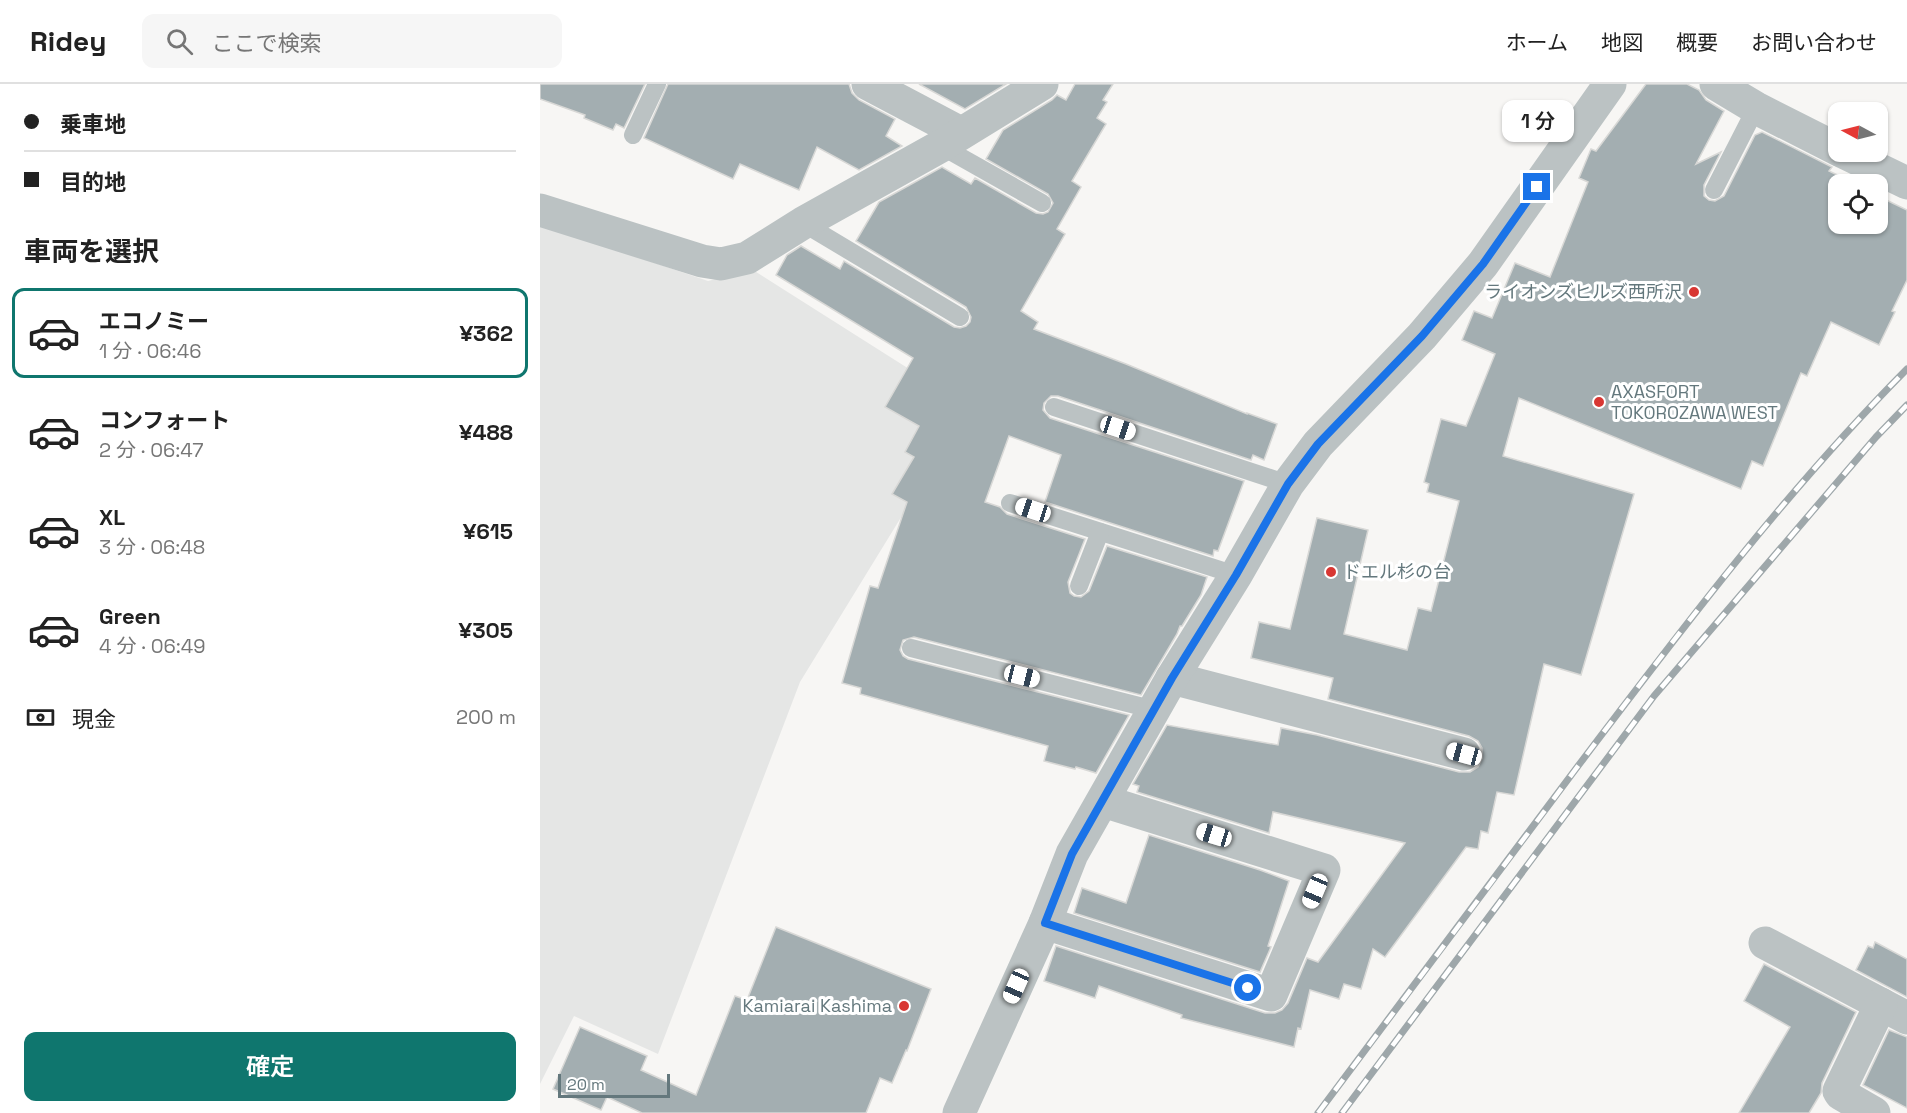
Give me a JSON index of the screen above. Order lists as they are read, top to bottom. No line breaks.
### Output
{"places":["ライオンズヒルズ西所沢","AXASFORT TOKOROZAWA WEST","ドエル杉の台","Kamiarai Kashima"],"scale_bar":"20 m","north":"left","page":{"header":"Ridey","search":"ここで検索","nav":["ホーム","地図","概要","お問い合わせ"],"banner":["乗車地","目的地"],"bubble":"1 分","heading":"車両を選択","list":[{"name":"エコノミー","note":"1 分 · 06:46","value":"¥362"},{"name":"コンフォート","note":"2 分 · 06:47","value":"¥488"},{"name":"XL","note":"3 分 · 06:48","value":"¥615"},{"name":"Green","note":"4 分 · 06:49","value":"¥305"}],"pay":["現金","200 m"],"buttons":"確定","scale":"20 m"}}
